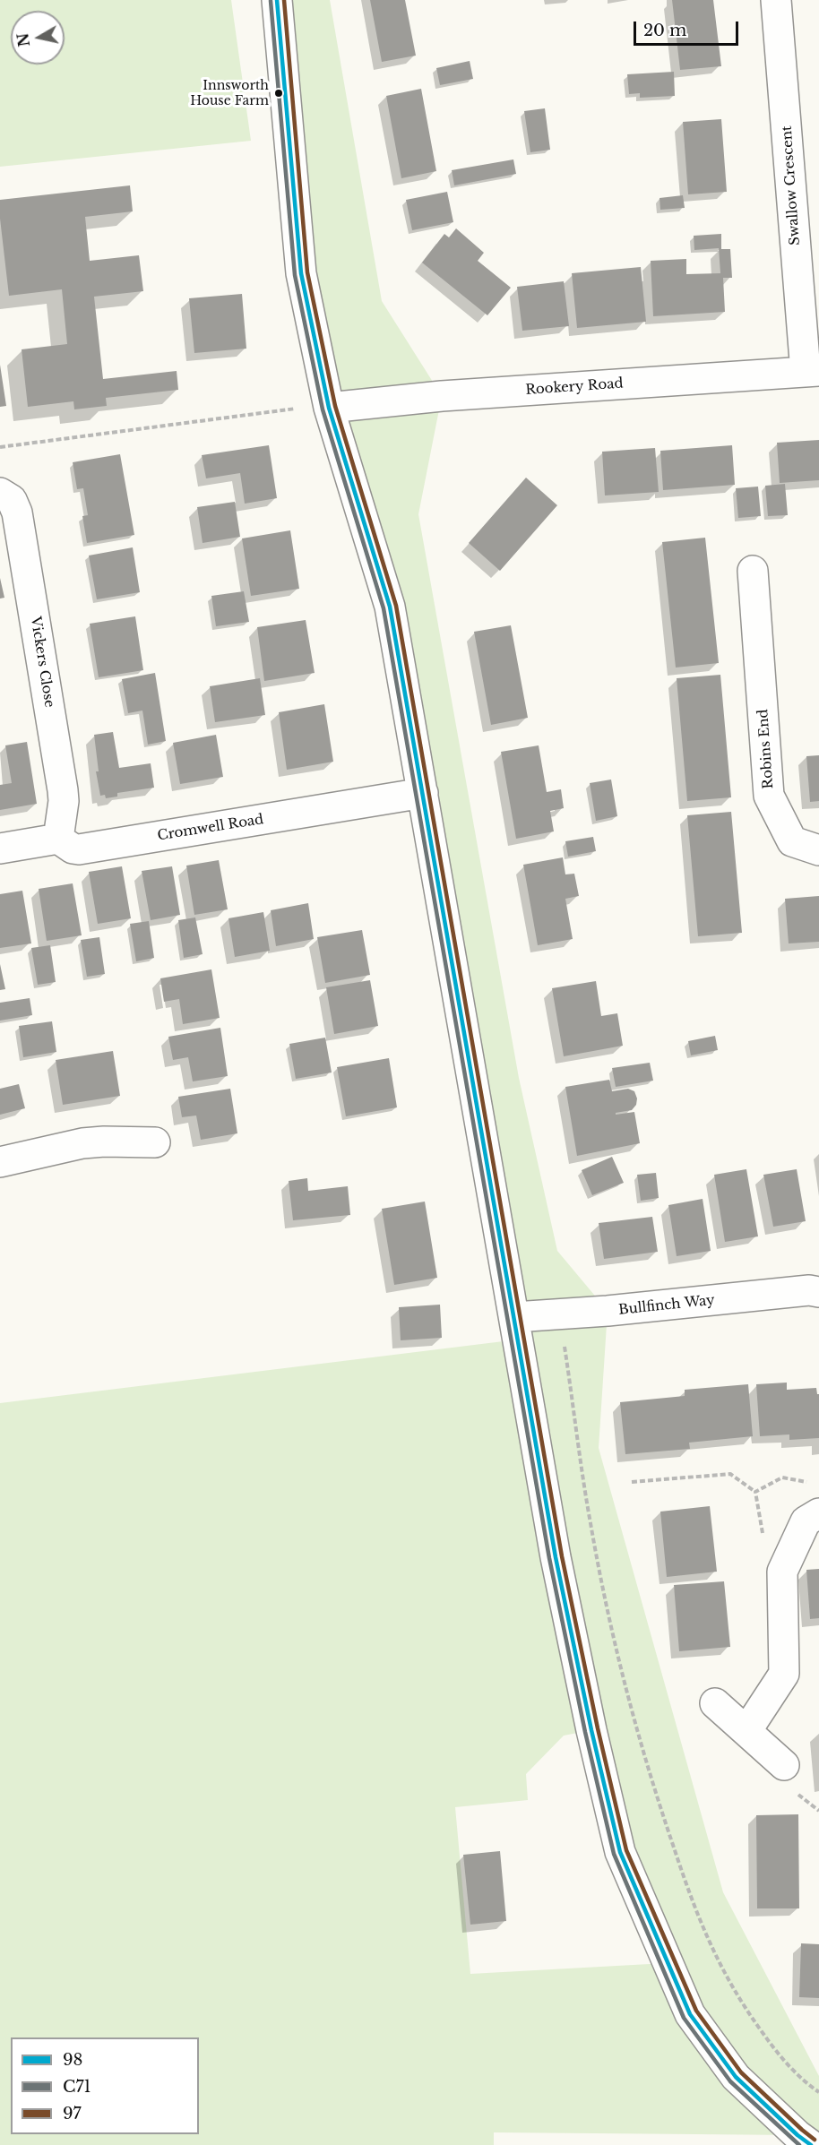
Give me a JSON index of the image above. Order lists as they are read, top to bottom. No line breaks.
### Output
{"streets":{"street":["Swallow Crescent","Rookery Road","Vickers Close","Robins End","Cromwell Road","Bullfinch Way"]},"crossings":[["Swallow Crescent","Rookery Road"],["Vickers Close","Cromwell Road"]],"places":["Innsworth House Farm"],"lines":["transit line 98","transit line 97","transit line C71"],"legend":["98","C71","97"],"scale_bar":"20 m","north":"left"}
